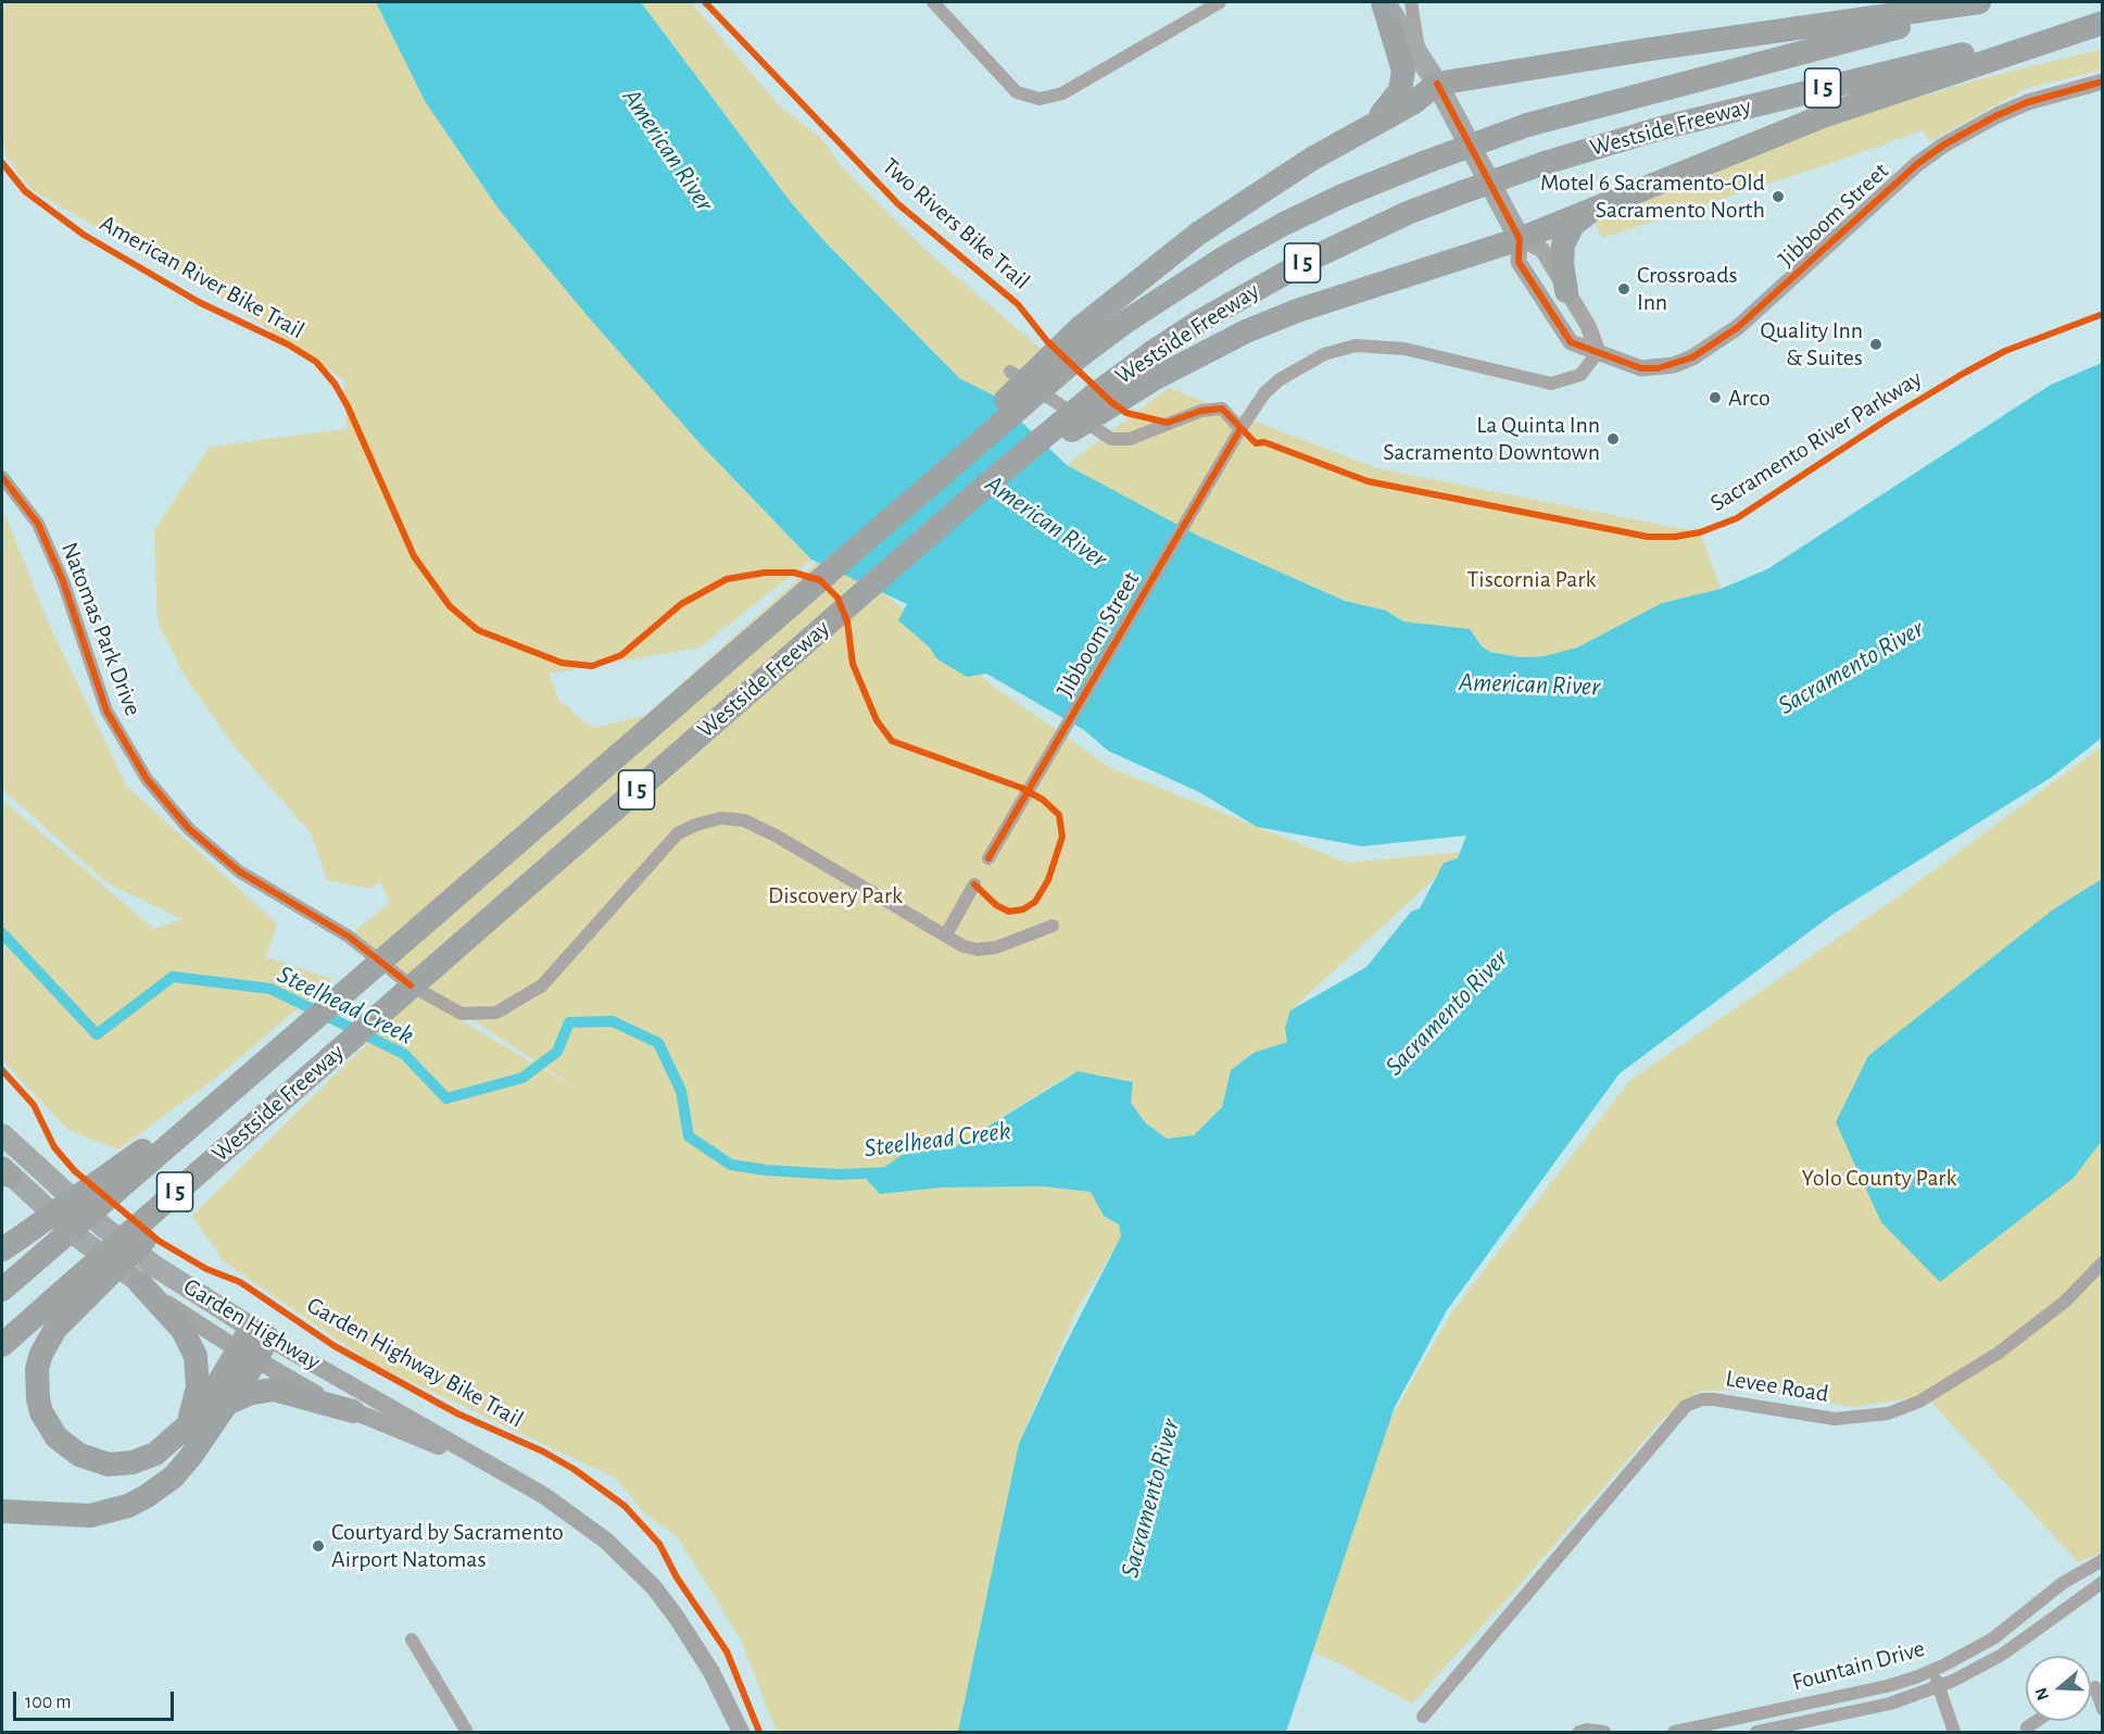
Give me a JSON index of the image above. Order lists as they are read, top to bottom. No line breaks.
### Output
{"streets":{"highway":["I 5","Westside Freeway"],"main road":["Garden Highway"],"street":["Jibboom Street","Natomas Park Drive","Levee Road","Fountain Drive"],"cycle path":["Two Rivers Bike Trail","American River Bike Trail","Garden Highway Bike Trail"]},"water":["American River","Sacramento River","Steelhead Creek"],"parks":["Tiscornia Park","Discovery Park","Yolo County Park"],"places":["Motel 6 Sacramento-Old Sacramento North","Crossroads Inn","Quality Inn & Suites","Arco","La Quinta Inn Sacramento Downtown","Courtyard by Sacramento Airport Natomas"],"scale_bar":"100 m","north":"left"}
